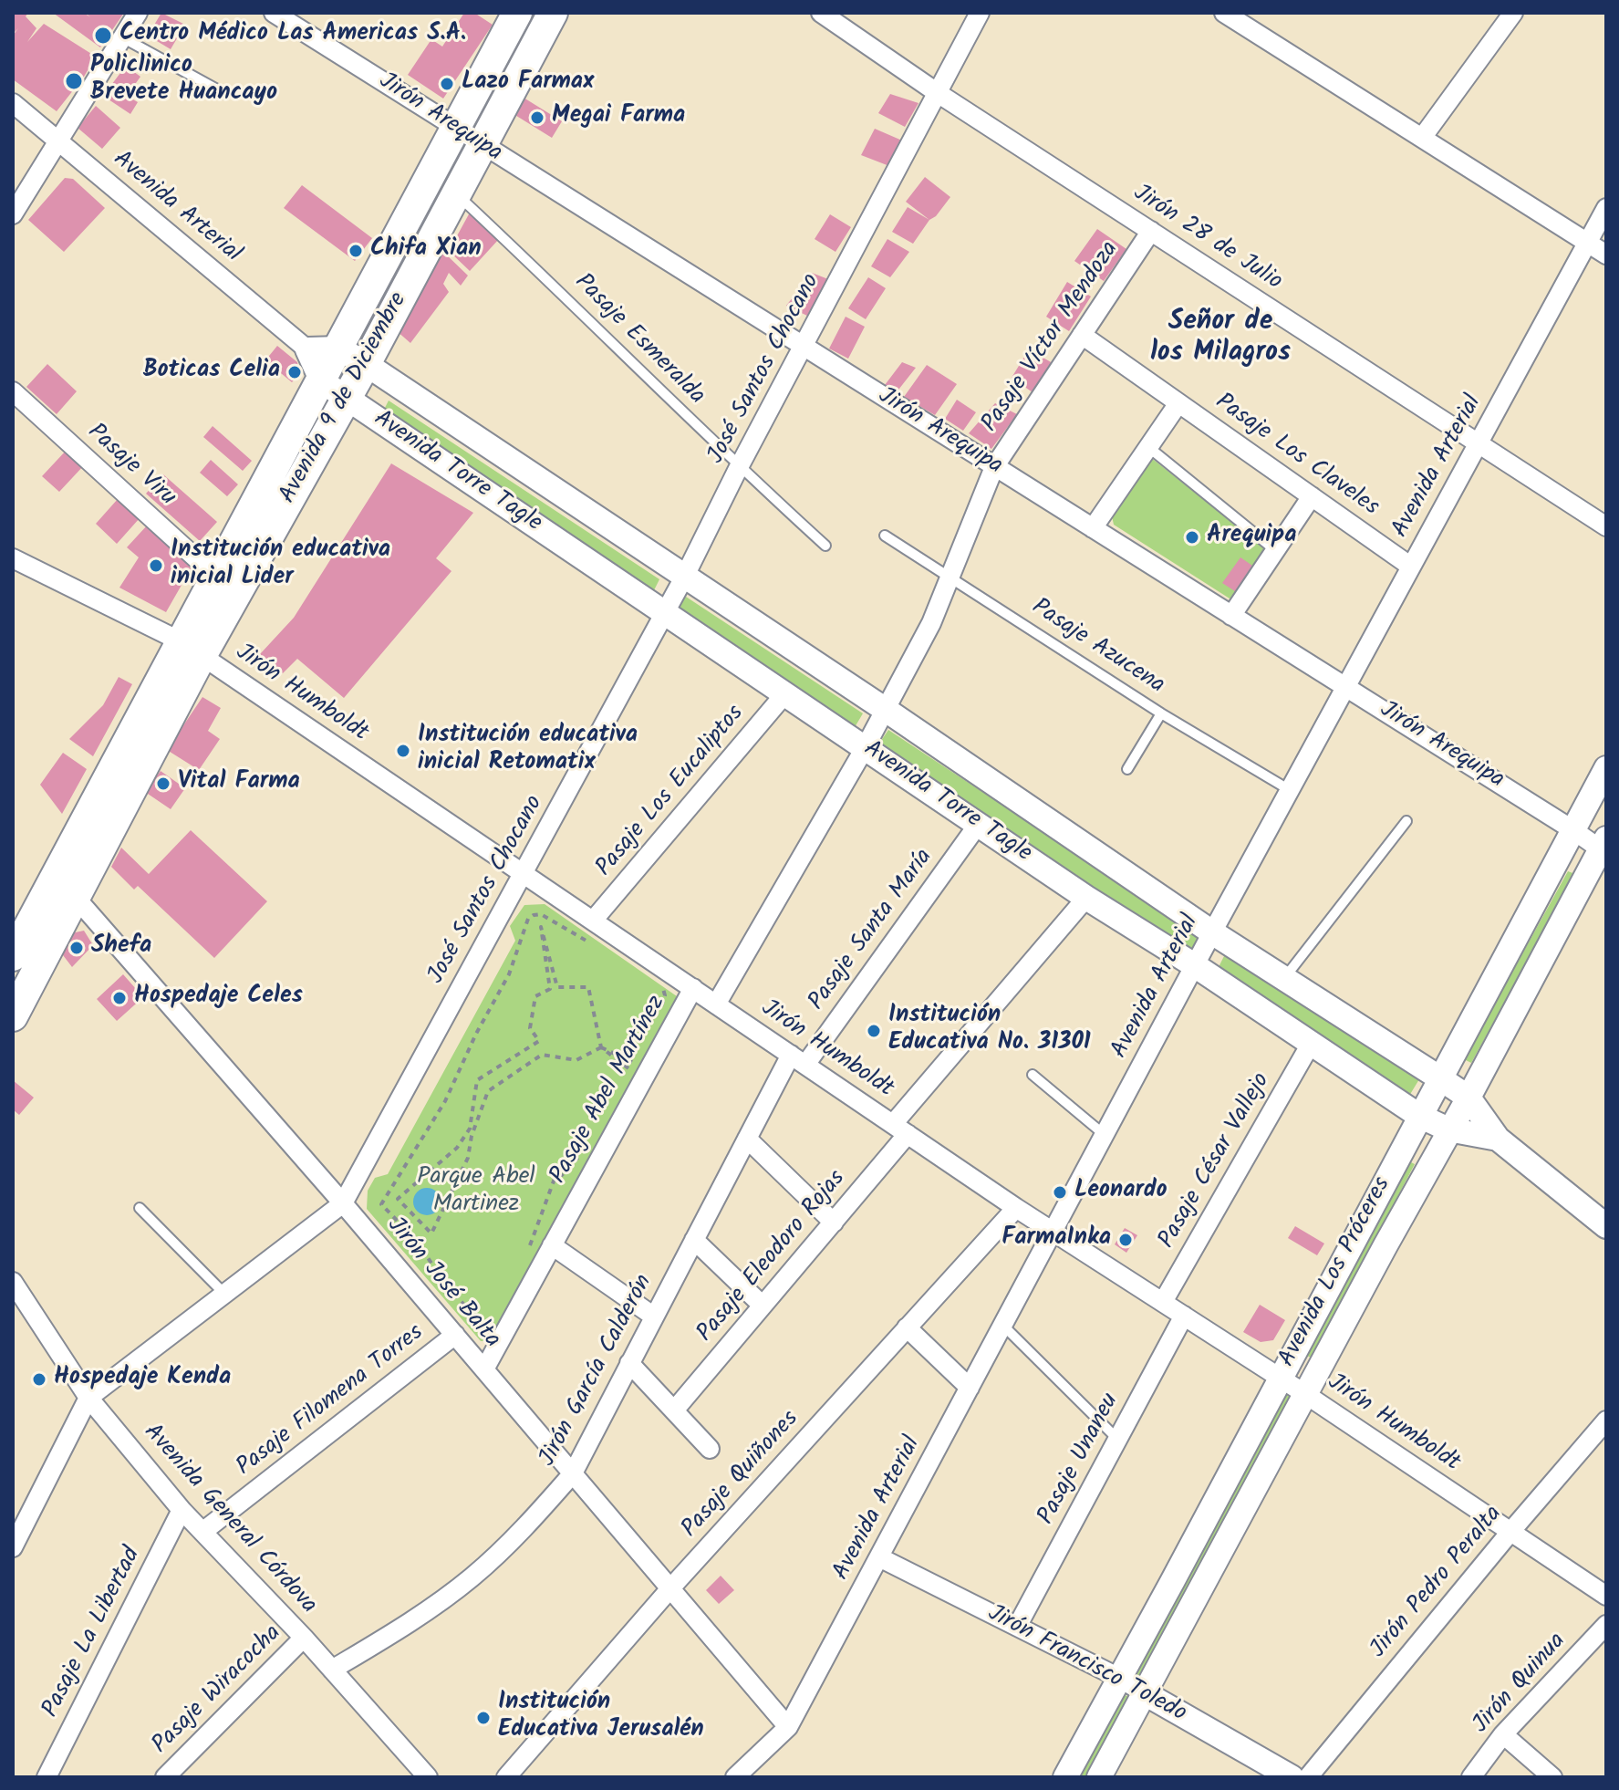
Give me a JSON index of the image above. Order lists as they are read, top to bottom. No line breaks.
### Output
{"streets":{"main road":["Avenida 9 de Diciembre"],"street":["Jirón Arequipa","Avenida Arterial","Jirón 28 de Julio","Pasaje Víctor Mendoza","José Santos Chocano","Pasaje Los Claveles","Pasaje Viru","Avenida Torre Tagle","Jirón Humboldt","Pasaje Los Eucaliptos","Pasaje Santa María","Pasaje Abel Martínez","Pasaje César Vallejo","Pasaje Eleodoro Rojas","Avenida Los Próceres","Jirón José Balta","Jirón García Calderón","Pasaje Filomena Torres","Pasaje Unaneu","Pasaje Quiñones","Avenida General Córdova","Jirón Pedro Peralta","Pasaje La Libertad","Jirón Francisco Toledo","Jirón Quinua","Pasaje Wiracocha"],"lane":["Pasaje Esmeralda","Pasaje Azucena"]},"crossings":[["Jirón Arequipa","Avenida Arterial"],["Jirón Arequipa","Pasaje Víctor Mendoza"],["Jirón Arequipa","José Santos Chocano"],["Jirón Arequipa","Avenida 9 de Diciembre"],["Jirón Arequipa","Avenida Los Próceres"],["Avenida Arterial","Jirón 28 de Julio"],["Avenida Arterial","Pasaje Los Claveles"],["Avenida Arterial","Avenida Torre Tagle"],["Avenida Arterial","Pasaje Azucena"],["Avenida Arterial","Jirón Humboldt"],["Avenida Arterial","Jirón José Balta"],["Avenida Arterial","Jirón Francisco Toledo"],["Jirón 28 de Julio","Pasaje Víctor Mendoza"],["Jirón 28 de Julio","José Santos Chocano"],["Pasaje Víctor Mendoza","Pasaje Los Claveles"],["Pasaje Víctor Mendoza","Avenida Torre Tagle"],["Pasaje Víctor Mendoza","Pasaje Azucena"],["Pasaje Esmeralda","José Santos Chocano"],["Pasaje Esmeralda","Avenida 9 de Diciembre"],["José Santos Chocano","Avenida Torre Tagle"],["José Santos Chocano","Jirón Humboldt"],["José Santos Chocano","Jirón José Balta"],["José Santos Chocano","Avenida General Córdova"],["Avenida 9 de Diciembre","Pasaje Viru"],["Avenida 9 de Diciembre","Avenida Torre Tagle"],["Avenida 9 de Diciembre","Jirón Humboldt"],["Avenida 9 de Diciembre","Jirón José Balta"],["Avenida Torre Tagle","Pasaje Los Eucaliptos"],["Avenida Torre Tagle","Pasaje Santa María"],["Avenida Torre Tagle","Pasaje César Vallejo"],["Avenida Torre Tagle","Pasaje Eleodoro Rojas"],["Avenida Torre Tagle","Avenida Los Próceres"],["Jirón Humboldt","Pasaje Los Eucaliptos"],["Jirón Humboldt","Pasaje Santa María"],["Jirón Humboldt","Pasaje Abel Martínez"],["Jirón Humboldt","Pasaje César Vallejo"],["Jirón Humboldt","Pasaje Eleodoro Rojas"],["Jirón Humboldt","Avenida Los Próceres"],["Jirón Humboldt","Jirón García Calderón"],["Jirón Humboldt","Pasaje Unaneu"],["Jirón Humboldt","Pasaje Quiñones"],["Jirón Humboldt","Jirón Pedro Peralta"],["Pasaje Santa María","Jirón García Calderón"],["Pasaje Abel Martínez","Jirón José Balta"],["Avenida Los Próceres","Jirón Francisco Toledo"],["Jirón José Balta","Jirón García Calderón"],["Jirón José Balta","Pasaje Filomena Torres"],["Jirón José Balta","Pasaje Quiñones"],["Jirón García Calderón","Avenida General Córdova"],["Pasaje Filomena Torres","Avenida General Córdova"],["Pasaje Unaneu","Jirón Francisco Toledo"],["Avenida General Córdova","Pasaje La Libertad"],["Avenida General Córdova","Pasaje Wiracocha"]],"districts":["Señor de los Milagros"],"parks":["Parque Abel Martinez"],"places":["Centro Médico Las Americas S.A.","Policlinico Brevete Huancayo","Lazo Farmax","Megai Farma","Chifa Xian","Boticas Celia","Arequipa","Institución educativa inicial Lider","Institución educativa inicial Retomatix","Vital Farma","Shefa","Hospedaje Celes","Institución Educativa No. 31301","Leonardo","FarmaInka","Hospedaje Kenda","Institución Educativa Jerusalén"]}
